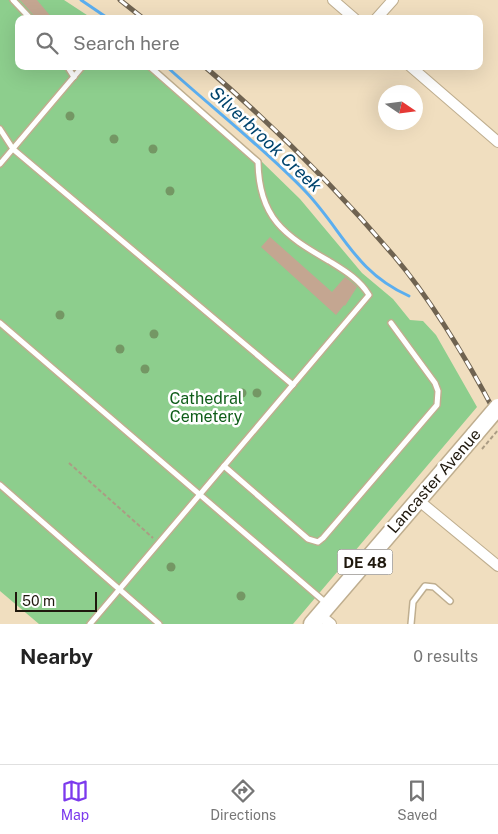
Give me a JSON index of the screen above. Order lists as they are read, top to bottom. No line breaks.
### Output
{"streets":{"main road":["Lancaster Avenue","DE 48"]},"water":["Silverbrook Creek"],"parks":["Cathedral Cemetery"],"scale_bar":"50 m","north":"right","page":{"search":"Search here","scale":"50 m","heading":["Nearby","0 results"],"nav":["Map","Directions","Saved"]}}
